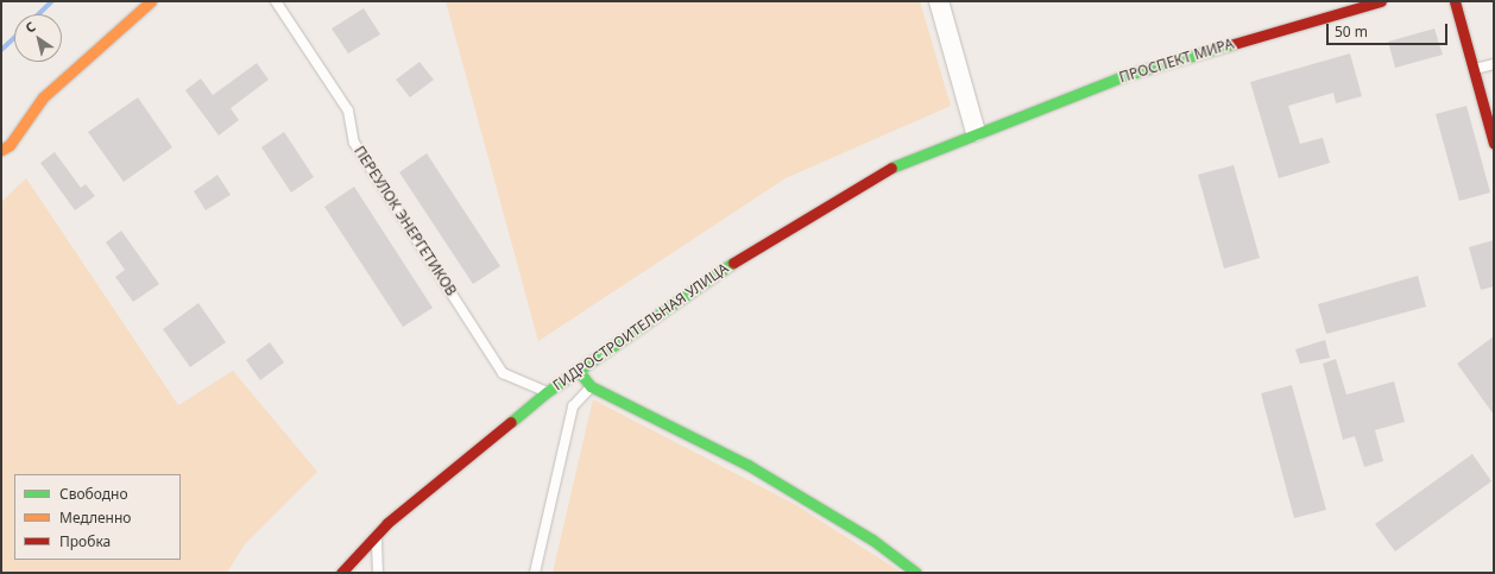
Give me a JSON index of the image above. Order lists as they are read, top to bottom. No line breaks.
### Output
{"streets":{"street":["ПРОСПЕКТ МИРА","ГИДРОСТРОИТЕЛЬНАЯ УЛИЦА"],"lane":["ПЕРЕУЛОК ЭНЕРГЕТИКОВ"]},"crossings":[["ПРОСПЕКТ МИРА","ГИДРОСТРОИТЕЛЬНАЯ УЛИЦА"],["ПЕРЕУЛОК ЭНЕРГЕТИКОВ","ГИДРОСТРОИТЕЛЬНАЯ УЛИЦА"]],"legend":["Свободно","Медленно","Пробка"],"scale_bar":"50 m","north":"top left"}
